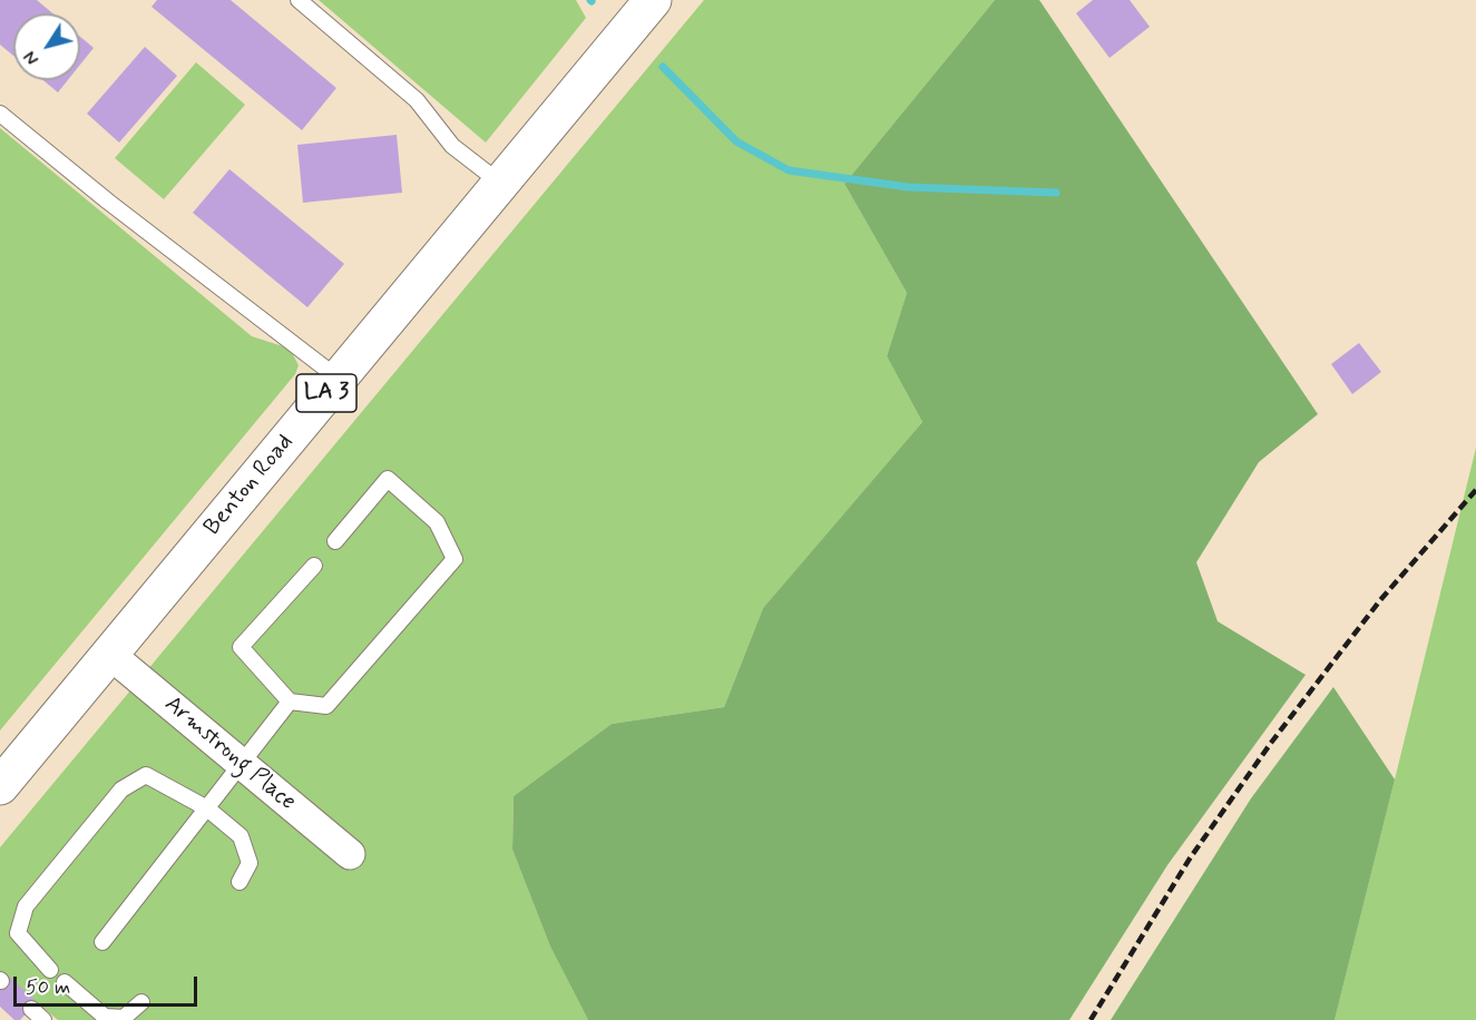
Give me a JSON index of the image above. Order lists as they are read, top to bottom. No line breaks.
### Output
{"streets":{"main road":["LA 3","Benton Road"],"street":["Armstrong Place"]},"crossings":[["Benton Road","Armstrong Place"]],"scale_bar":"50 m","north":"bottom left"}
